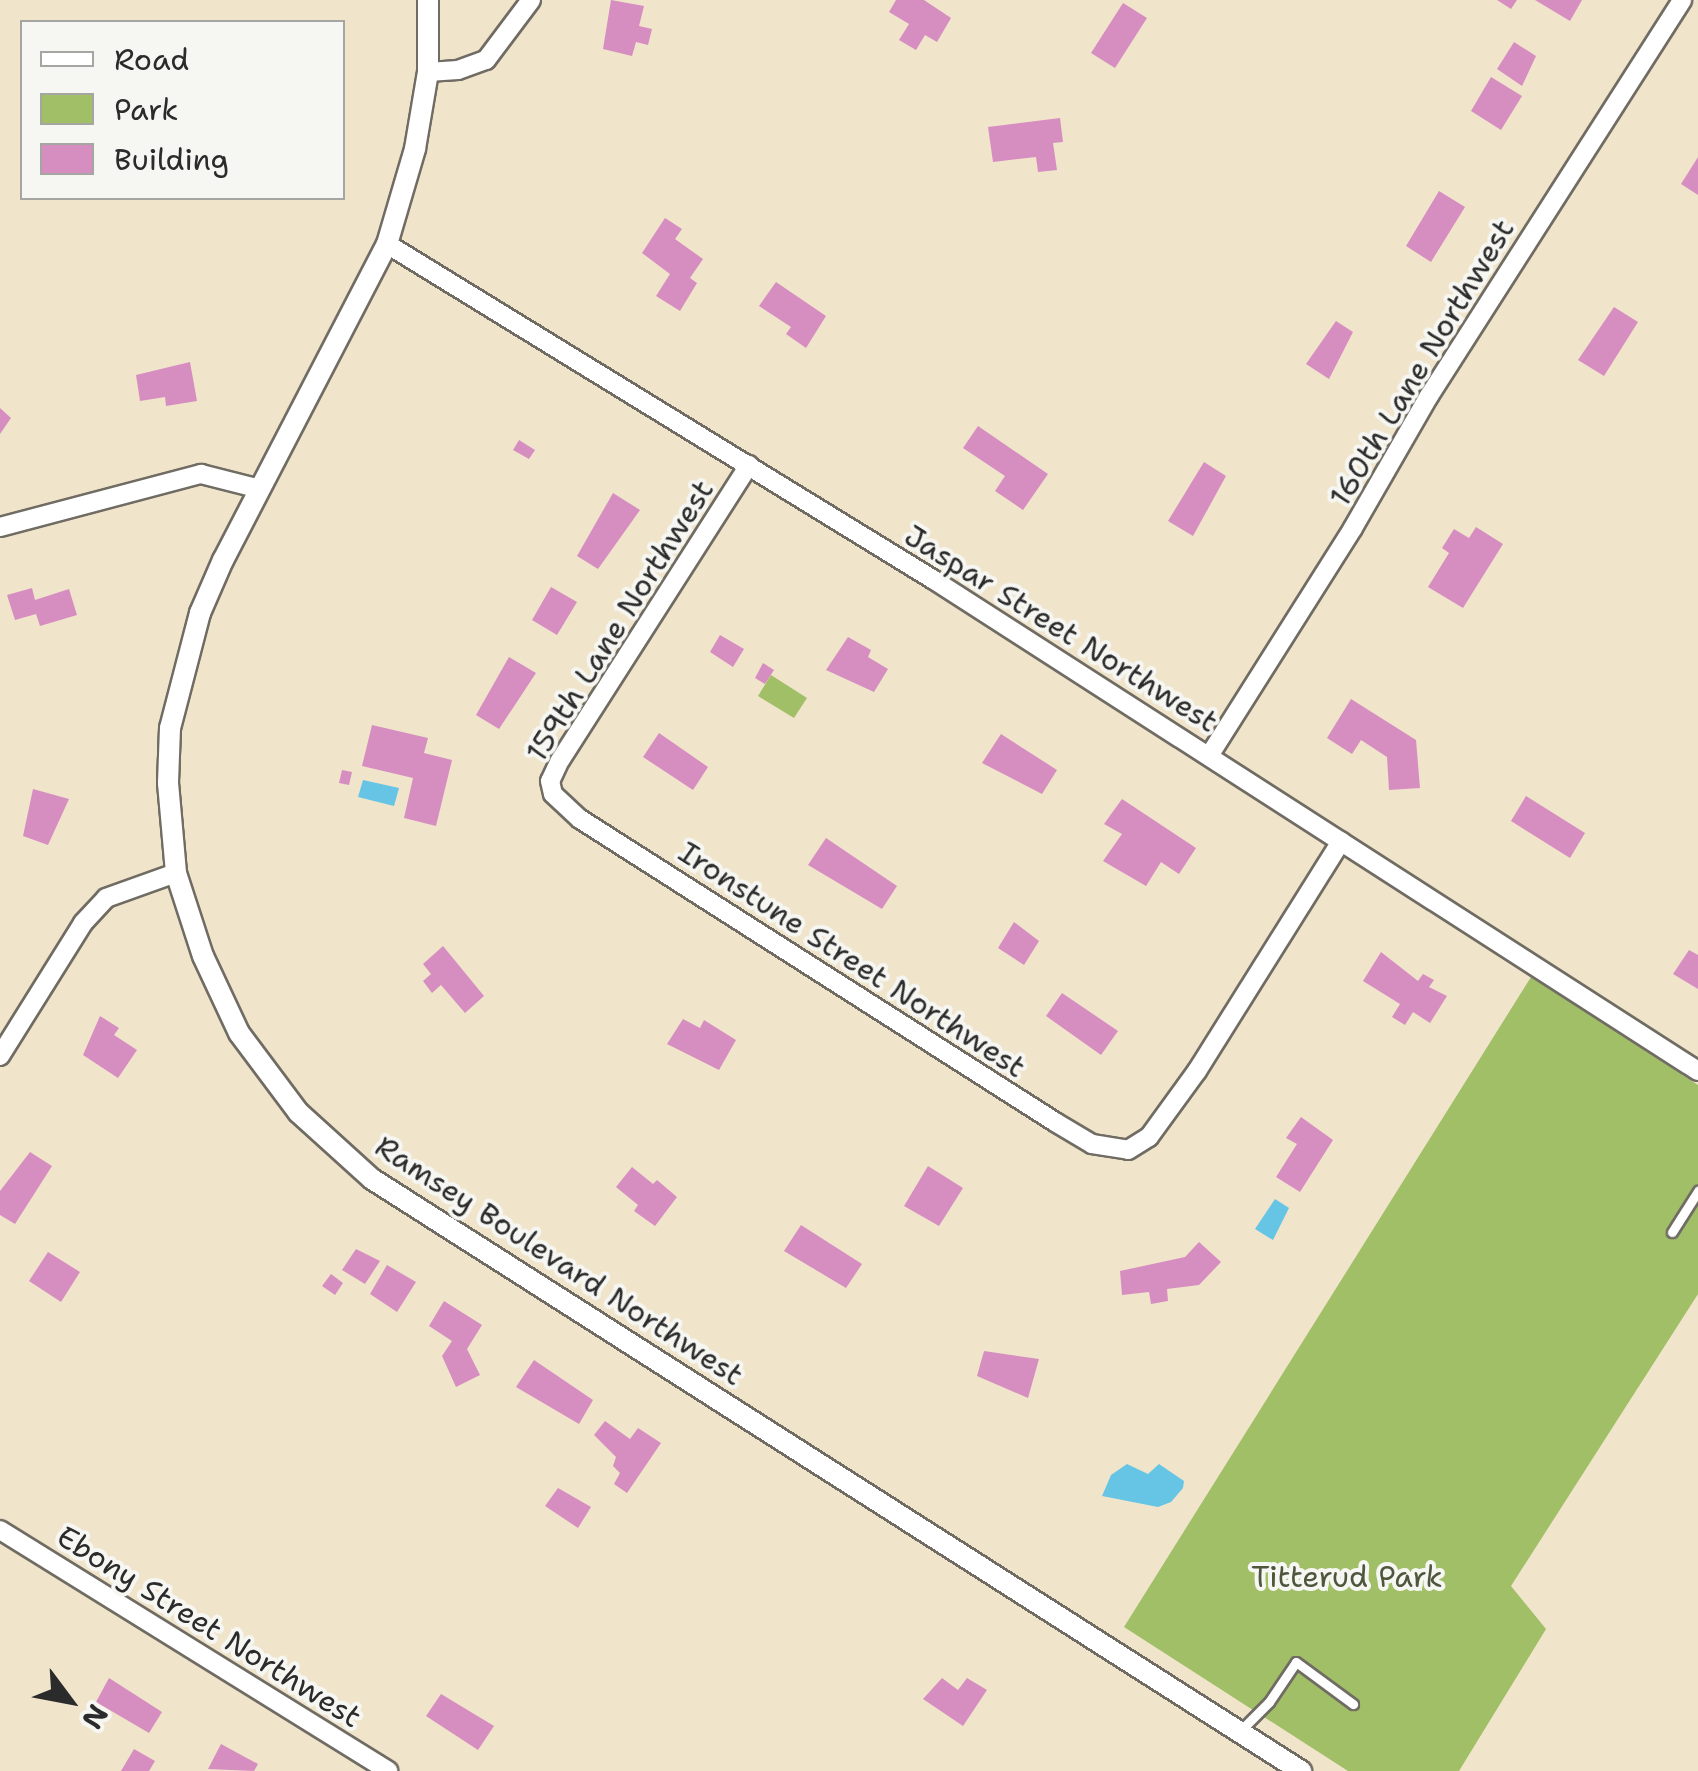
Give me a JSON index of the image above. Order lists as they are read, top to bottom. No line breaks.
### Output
{"streets":{"street":["160th Lane Northwest","159th Lane Northwest","Jaspar Street Northwest","Ironstune Street Northwest","Ramsey Boulevard Northwest","Ebony Street Northwest"]},"crossings":[["160th Lane Northwest","Jaspar Street Northwest"],["159th Lane Northwest","Jaspar Street Northwest"],["159th Lane Northwest","Ironstune Street Northwest"],["Jaspar Street Northwest","Ironstune Street Northwest"],["Jaspar Street Northwest","Ramsey Boulevard Northwest"]],"parks":["Titterud Park"],"legend":["Road","Park","Building"],"north":"bottom right"}
